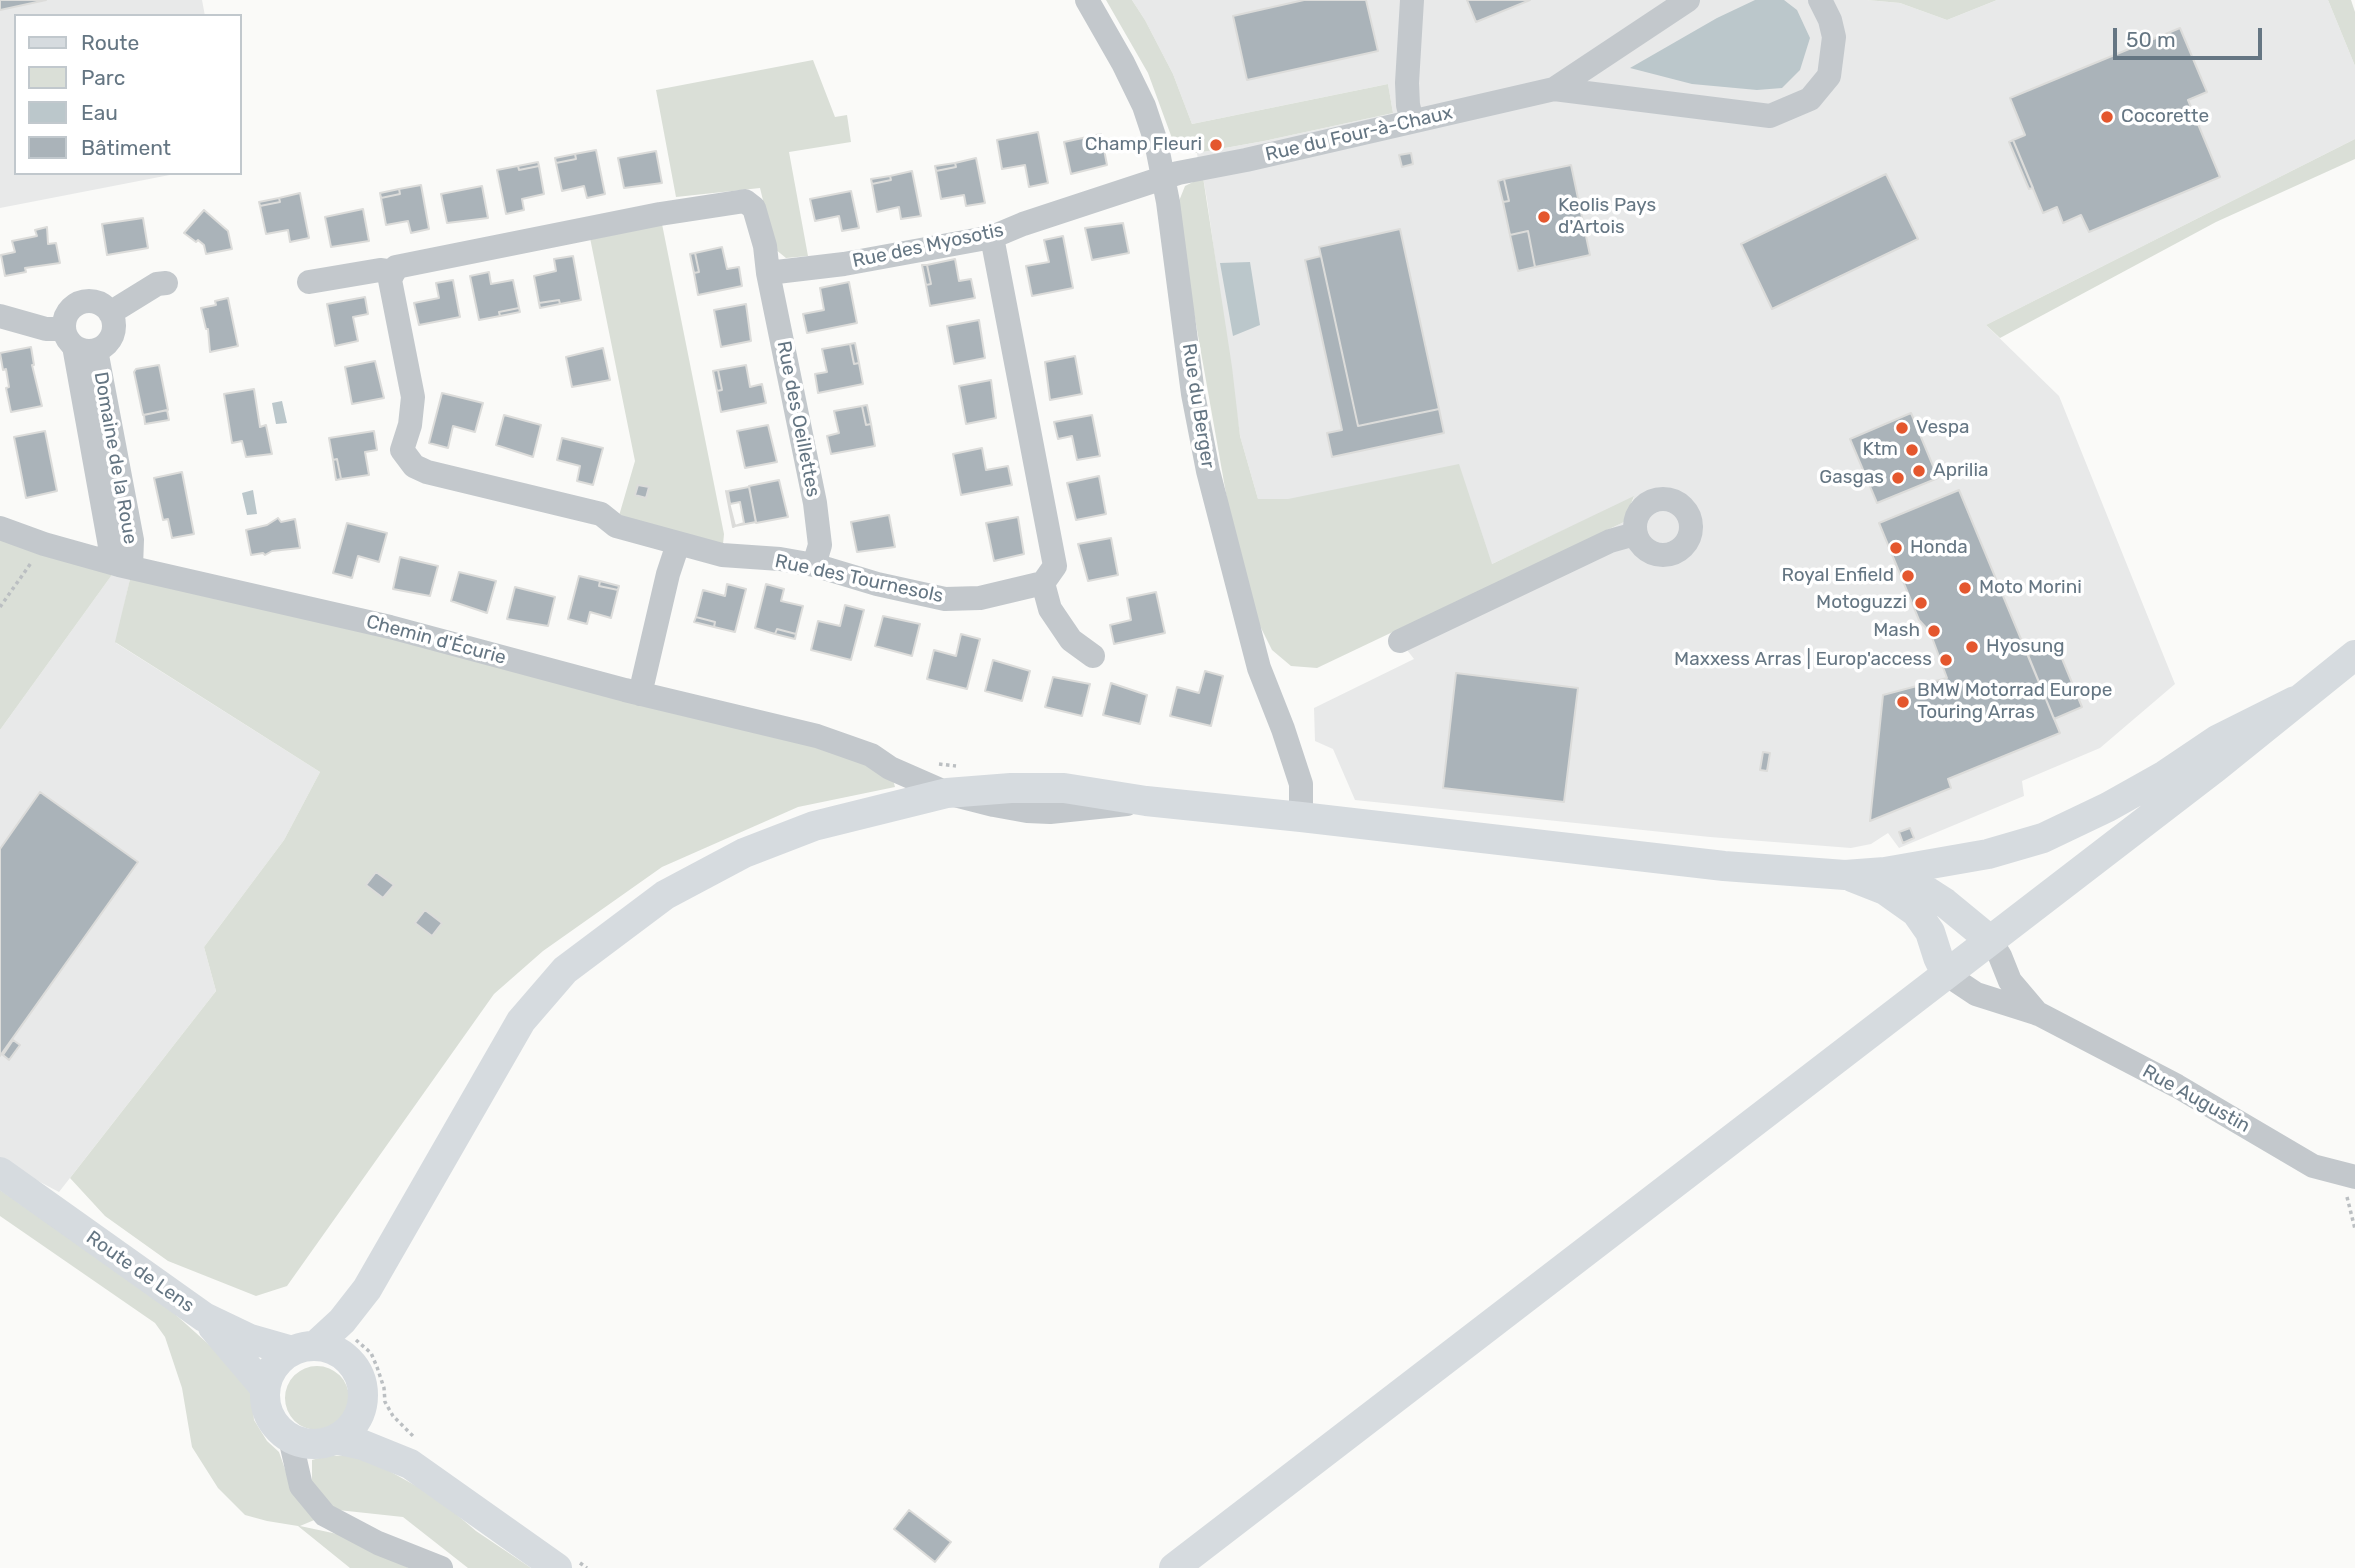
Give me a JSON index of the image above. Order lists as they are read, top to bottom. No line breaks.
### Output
{"streets":{"main road":["Route de Lens"],"street":["Rue du Four-à-Chaux","Rue des Myosotis","Rue du Berger","Rue des Oeillettes","Domaine de la Roue","Rue des Tournesols","Chemin d'Écurie","Rue Augustin"]},"crossings":[["Rue du Four-à-Chaux","Rue des Myosotis"],["Rue du Four-à-Chaux","Rue du Berger"],["Rue des Myosotis","Rue du Berger"],["Rue des Myosotis","Rue des Oeillettes"],["Rue des Oeillettes","Rue des Tournesols"],["Domaine de la Roue","Chemin d'Écurie"]],"places":["Cocorette","Champ Fleuri","Keolis Pays d'Artois","Vespa","Ktm","Aprilia","Gasgas","Honda","Royal Enfield","Moto Morini","Motoguzzi","Mash","Hyosung","Maxxess Arras | Europ'access","BMW Motorrad Europe Touring Arras"],"legend":["Route","Parc","Eau","Bâtiment"],"scale_bar":"50 m"}
